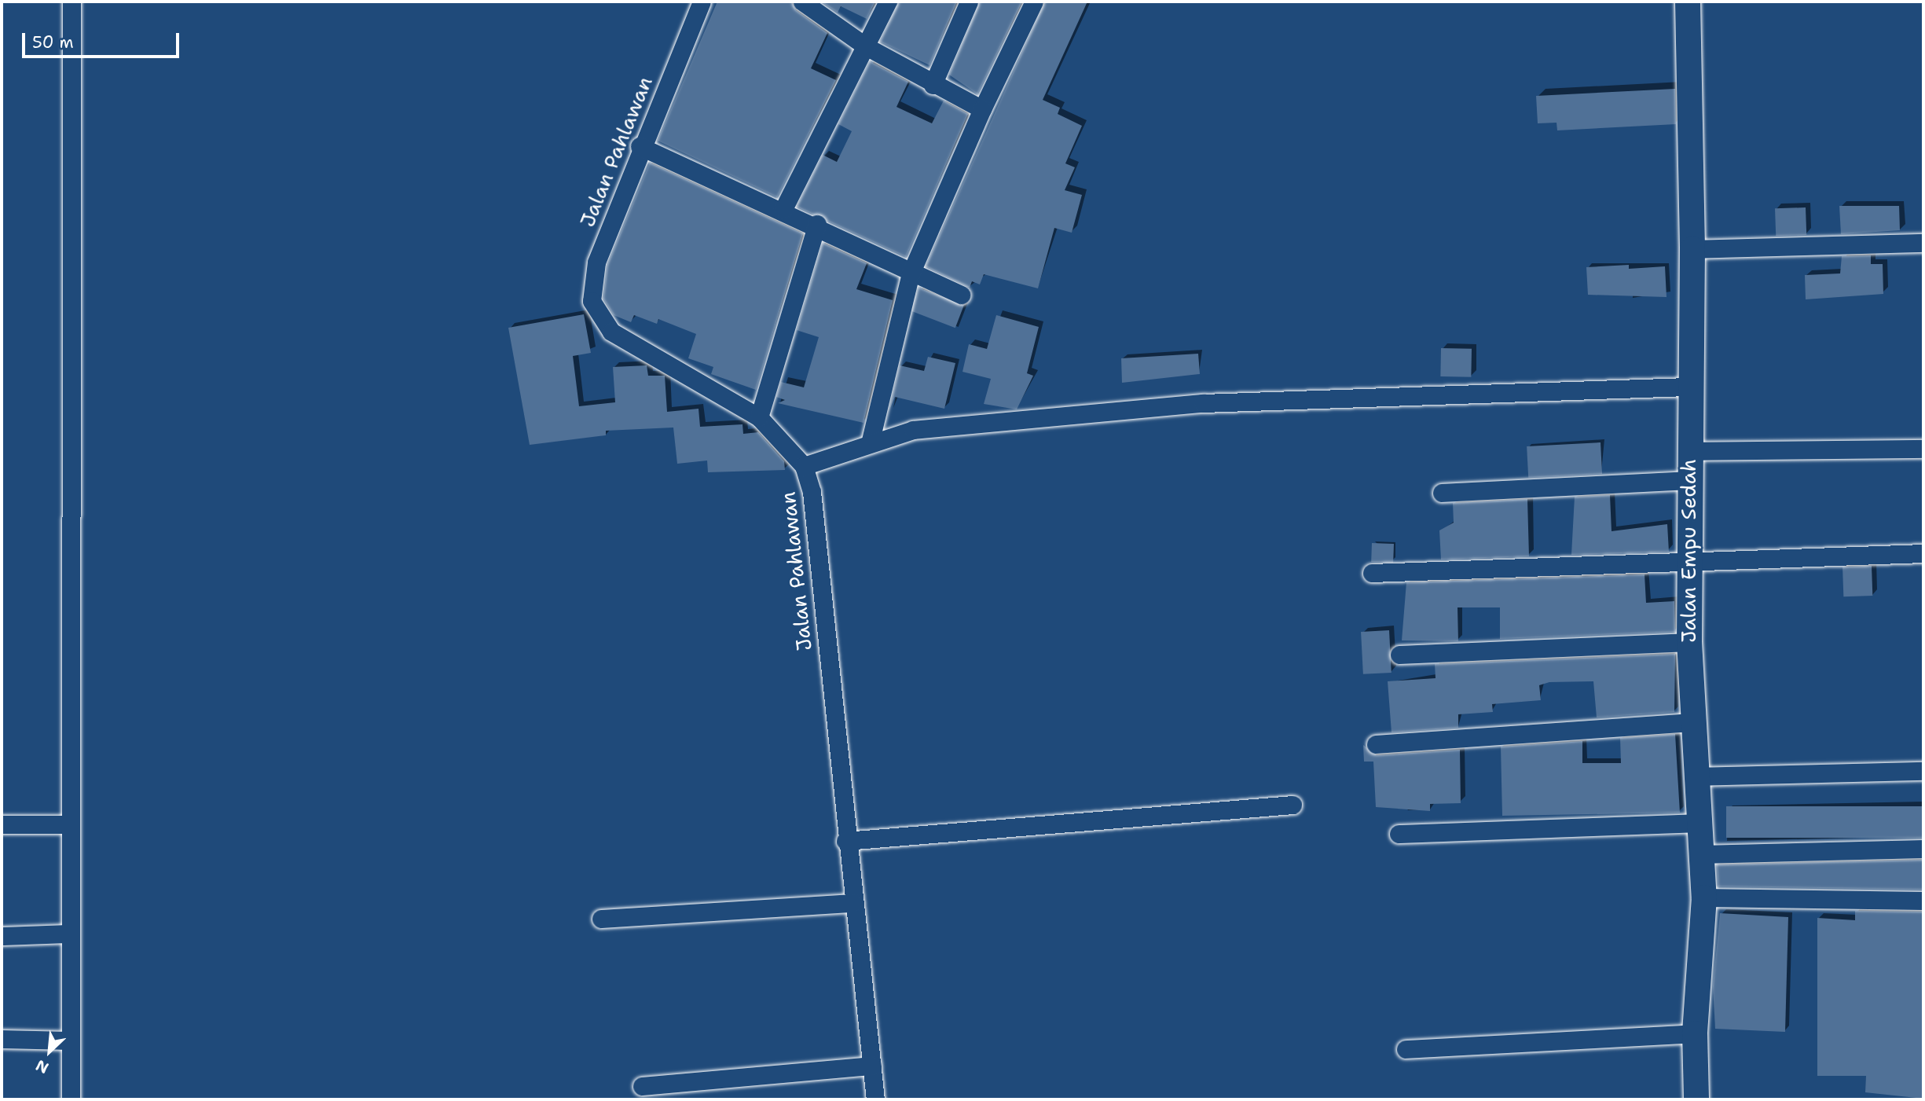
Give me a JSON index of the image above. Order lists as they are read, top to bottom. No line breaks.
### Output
{"streets":{"street":["Jalan Pahlawan","Jalan Empu Sedah"]},"scale_bar":"50 m","north":"bottom left"}
